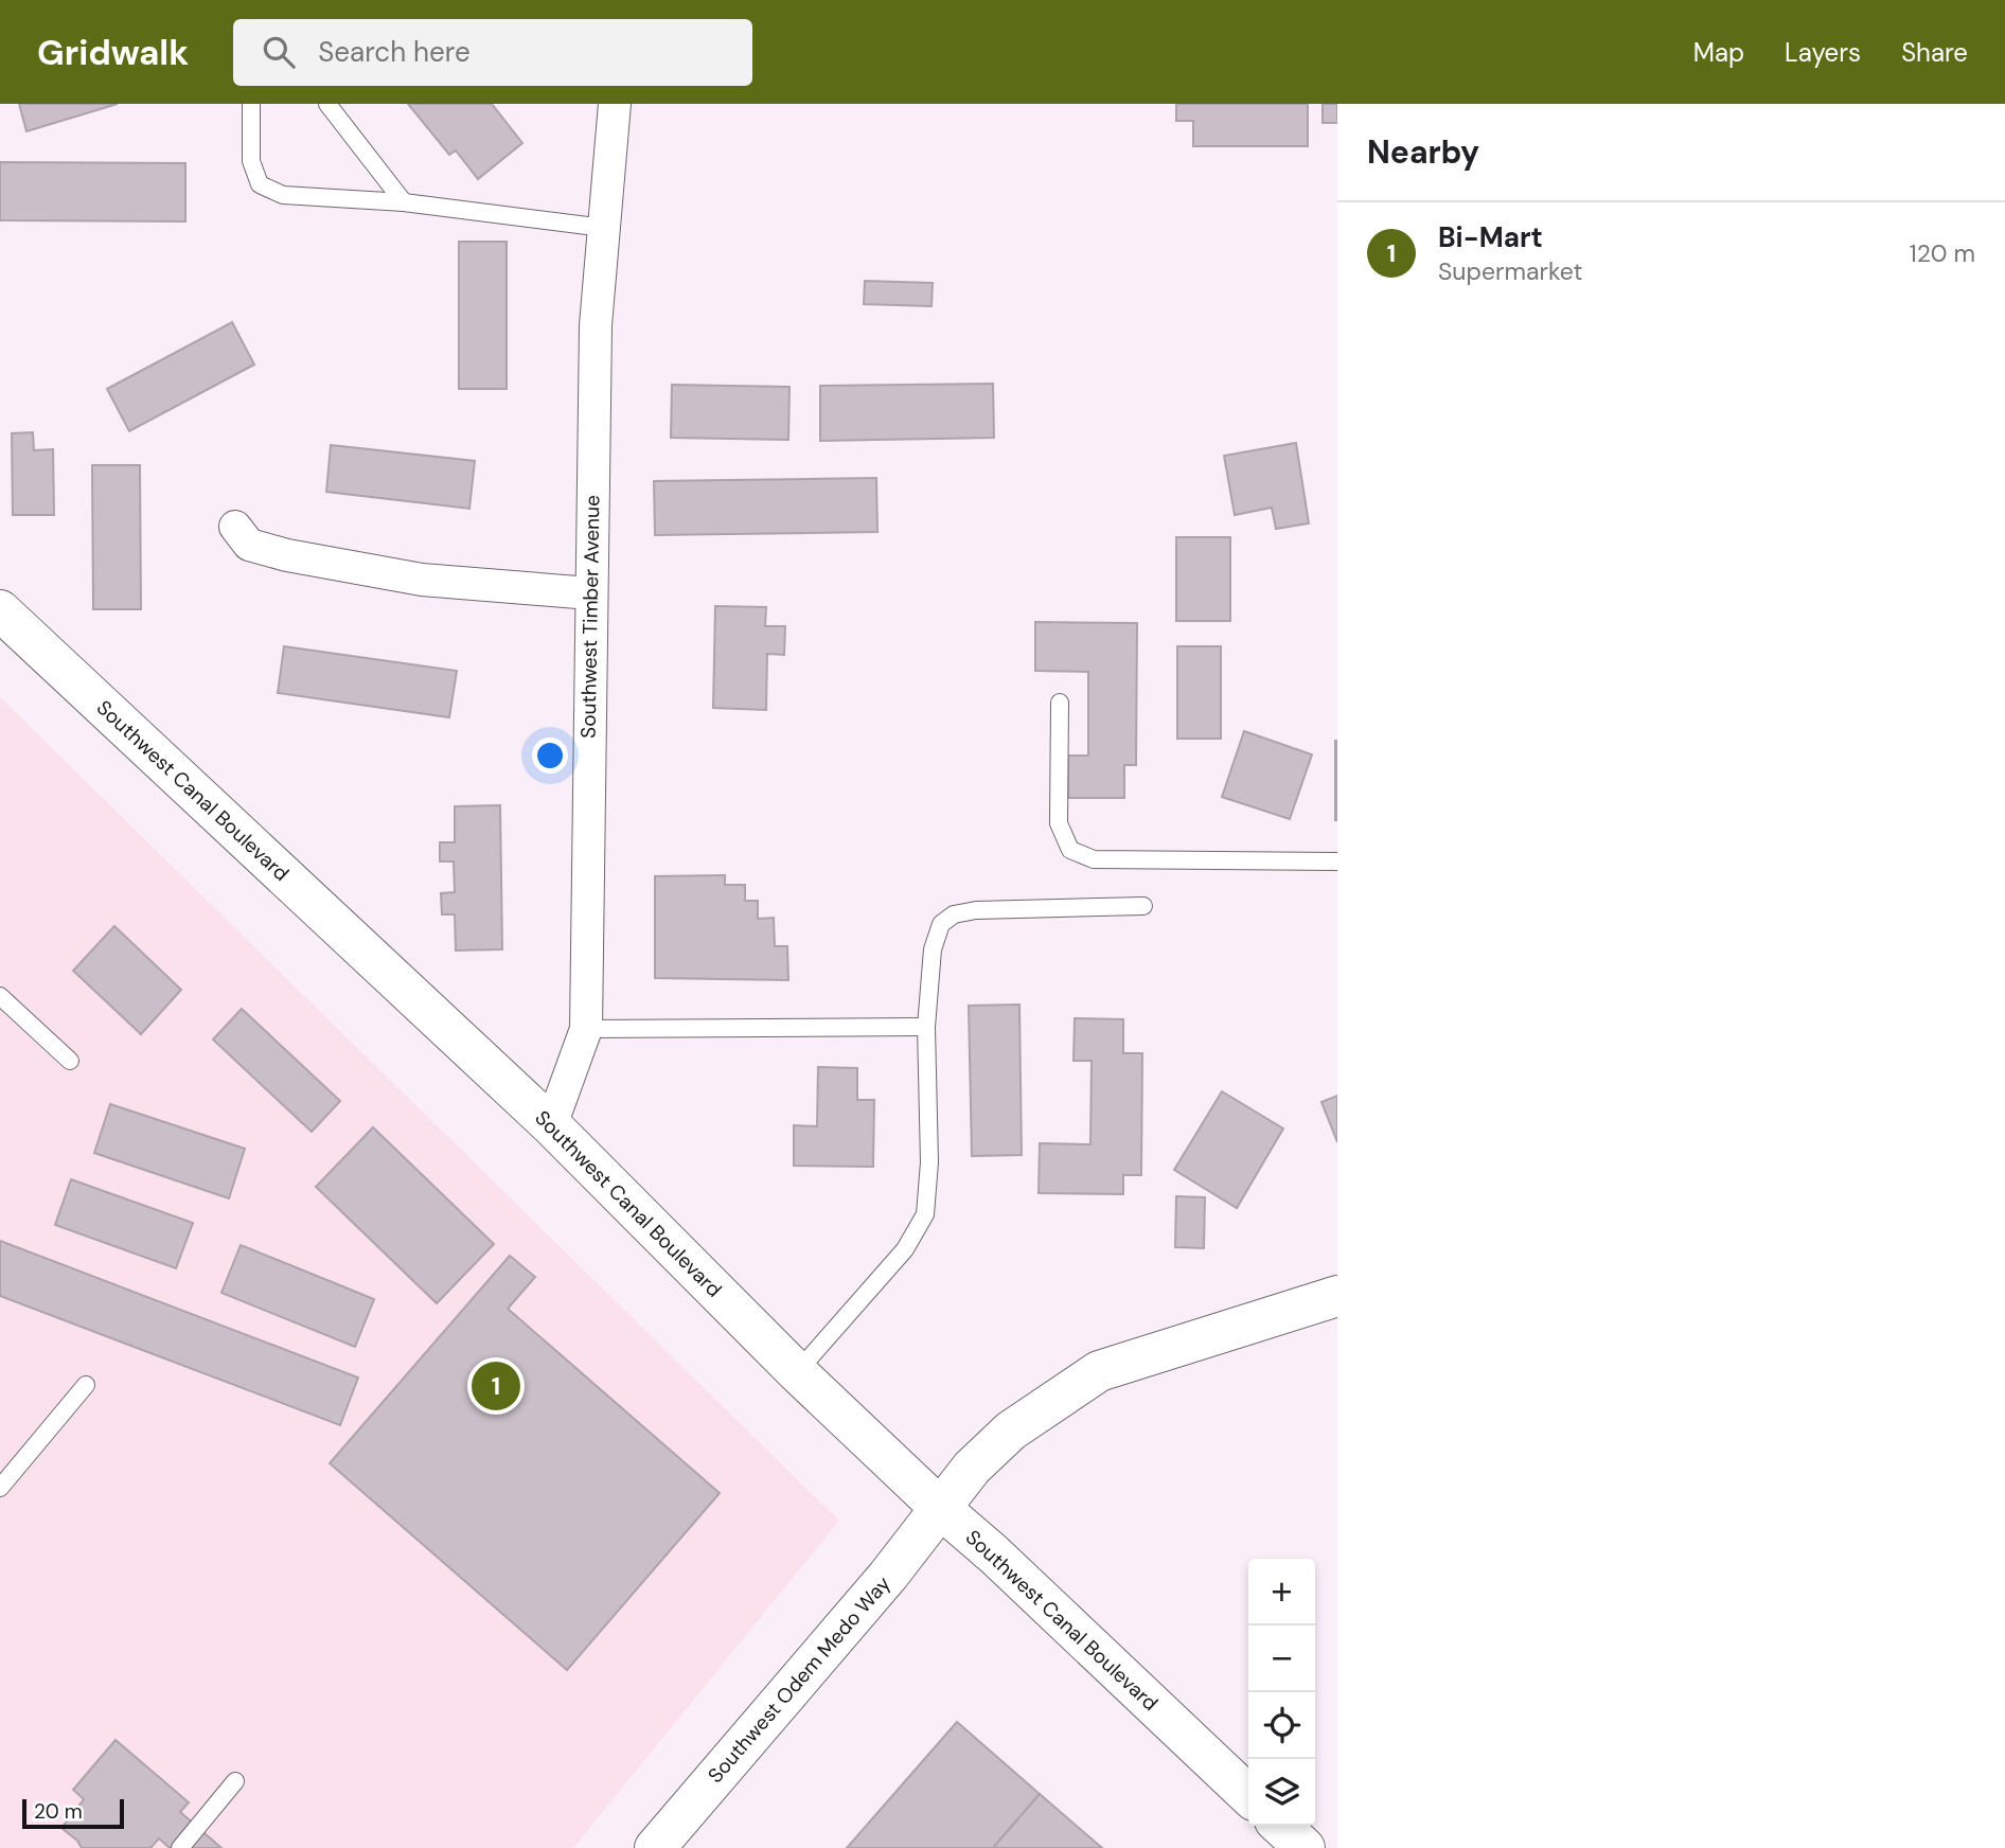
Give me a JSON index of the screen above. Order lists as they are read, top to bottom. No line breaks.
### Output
{"streets":{"main road":["Southwest Canal Boulevard","Southwest Odem Medo Way"],"street":["Southwest Timber Avenue"]},"crossings":[["Southwest Timber Avenue","Southwest Canal Boulevard"],["Southwest Canal Boulevard","Southwest Odem Medo Way"]],"scale_bar":"20 m","page":{"header":"Gridwalk","search":"Search here","nav":["Map","Layers","Share"],"heading":"Nearby","list":[{"mark":"1","name":"Bi-Mart","note":"Supermarket","value":"120 m"}],"pins":"1","map_buttons":["+","−"],"scale":"20 m"}}
